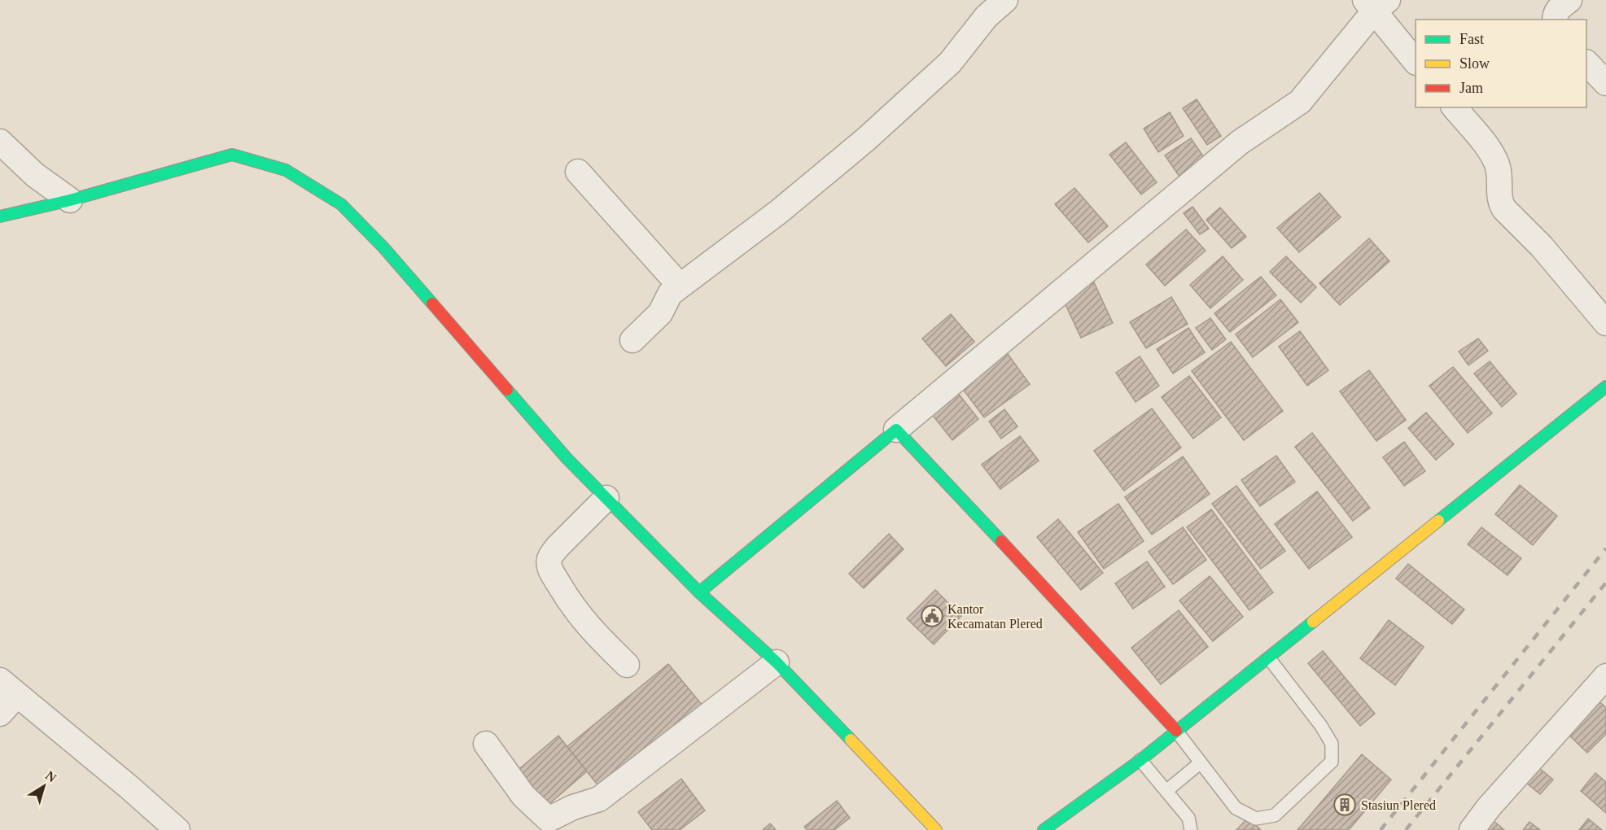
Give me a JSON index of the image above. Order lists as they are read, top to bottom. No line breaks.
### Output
{"places":{"public building":["Kantor Kecamatan Plered"],"building":["Stasiun Plered"]},"legend":["Fast","Slow","Jam"],"north":"top right"}
